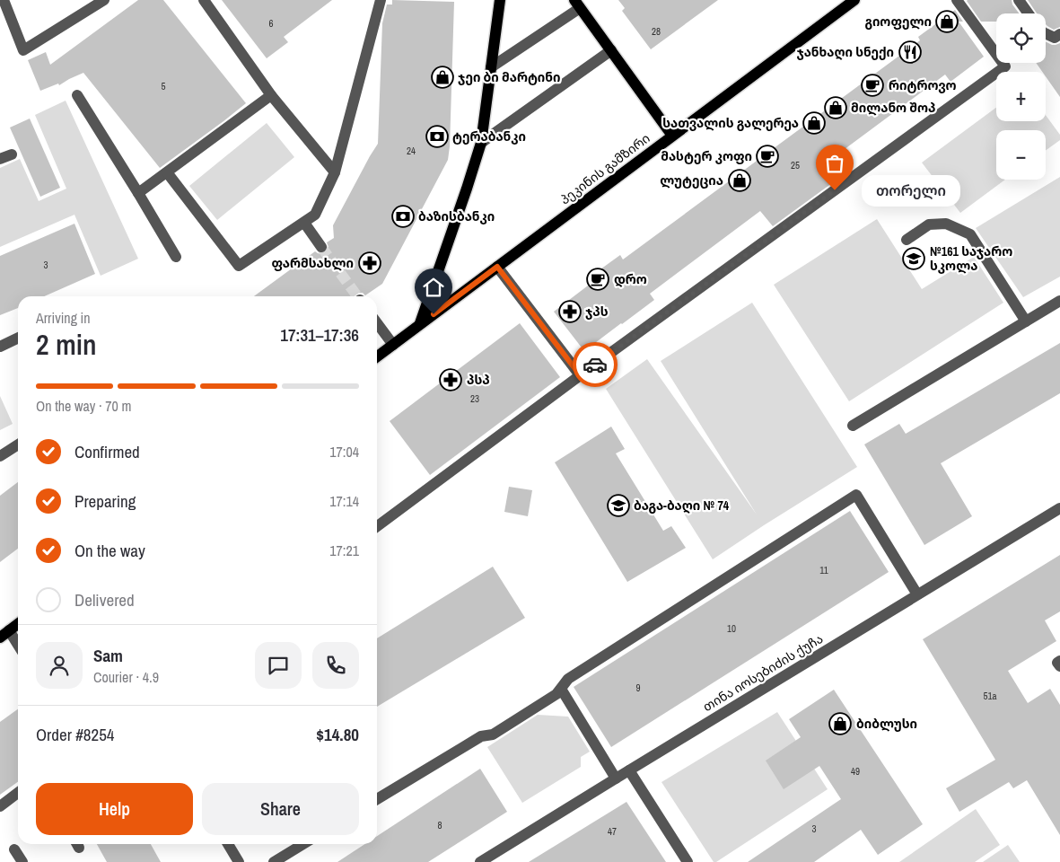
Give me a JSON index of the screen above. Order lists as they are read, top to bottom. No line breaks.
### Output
{"streets":{"main road":["პეკინის გამზირი"],"street":["თინა იოსებიძის ქუჩა"]},"places":{"shop":["გიოფელი","ჯეი ბი მარტინი","მილანო შოპ","სათვალის გალერეა","ლუტეცია","ბიბლუსი"],"restaurant":["ჯანხაღი სნექი"],"cafe":["რიტროვო","მასტერ კოფი","დრო"],"bank":["ტერაბანკი","ბაზისბანკი"],"other":["თორელი"],"school or university":["№161 საჯარო სკოლა","ბაგა-ბაღი № 74"],"pharmacy":["ფარმსახლი","ჯპს","პსპ"]},"house_numbers":["6","28","5","24","25","3","23","11","10","9","51a","49","8","3","47"],"page":{"map_buttons":["+","−"],"bubble":"თორელი","heading":["2 min","Arriving in","17:31–17:36"],"panel":["Sam","Courier · 4.9","Order #8254","$14.80"],"bar":"On the way · 70 m","list":[["Confirmed","17:04"],["Preparing","17:14"],["On the way","17:21"],"Delivered"],"buttons":["Help","Share"]}}
